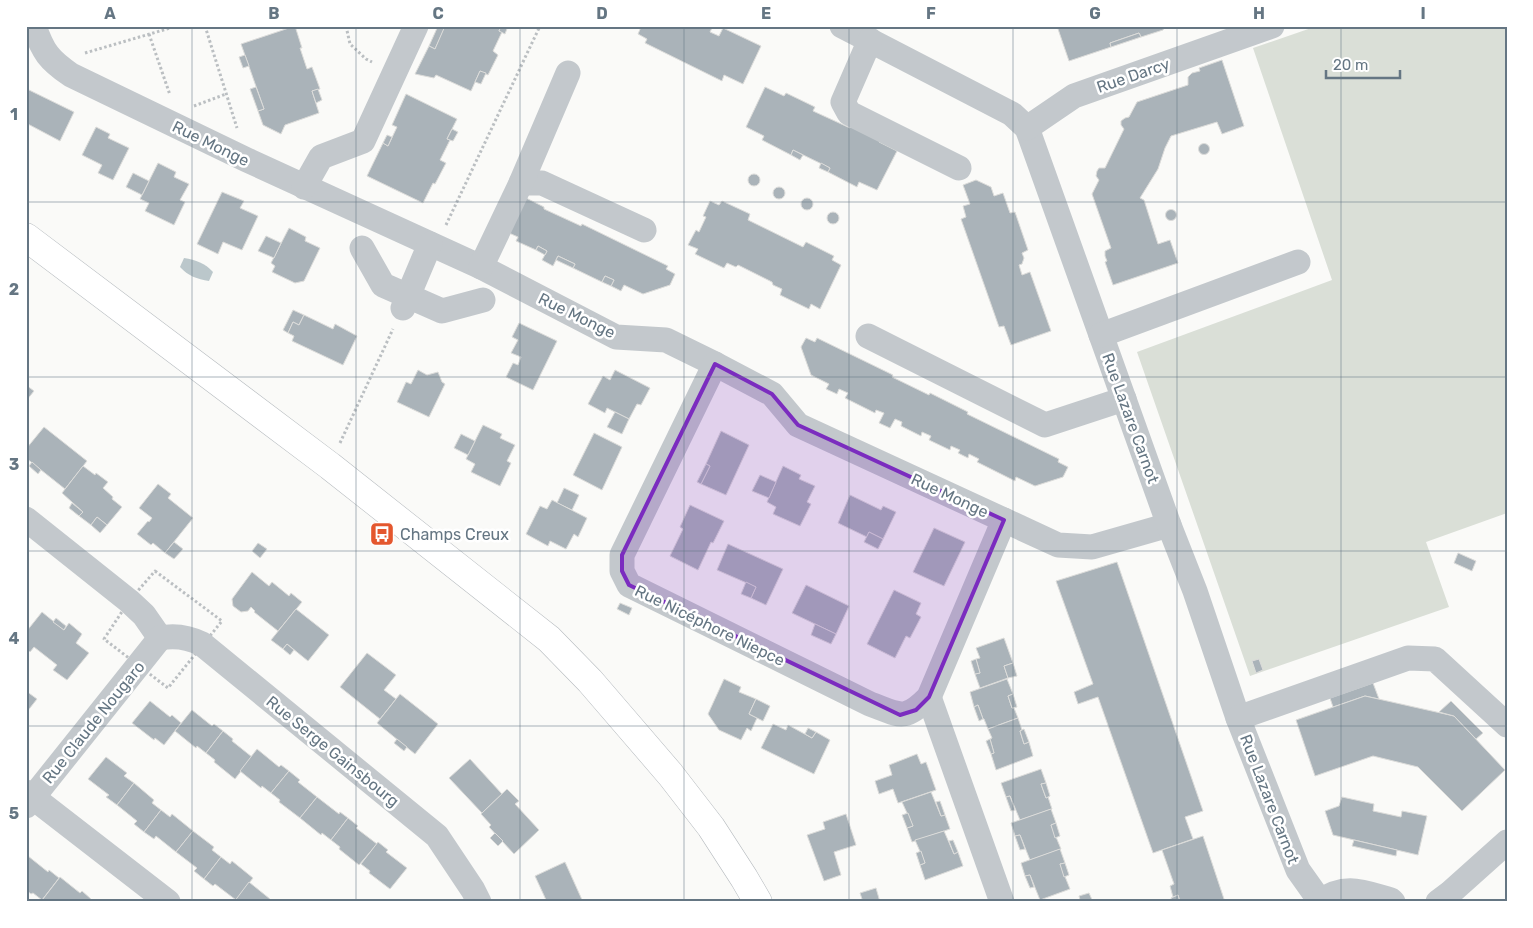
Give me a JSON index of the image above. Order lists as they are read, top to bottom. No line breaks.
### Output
{"streets":{"street":["Rue Darcy","Rue Monge","Rue Lazare Carnot","Rue Nicéphore Niepce","Rue Claude Nougaro","Rue Serge Gainsbourg"]},"crossings":[["Rue Darcy","Rue Lazare Carnot"],["Rue Monge","Rue Lazare Carnot"],["Rue Monge","Rue Nicéphore Niepce"],["Rue Claude Nougaro","Rue Serge Gainsbourg"]],"places":{"bus stop":["Champs Creux"]},"scale_bar":"20 m","grid":{"columns":["A","B","C","D","E","F","G","H","I"],"rows":["1","2","3","4","5"]}}
